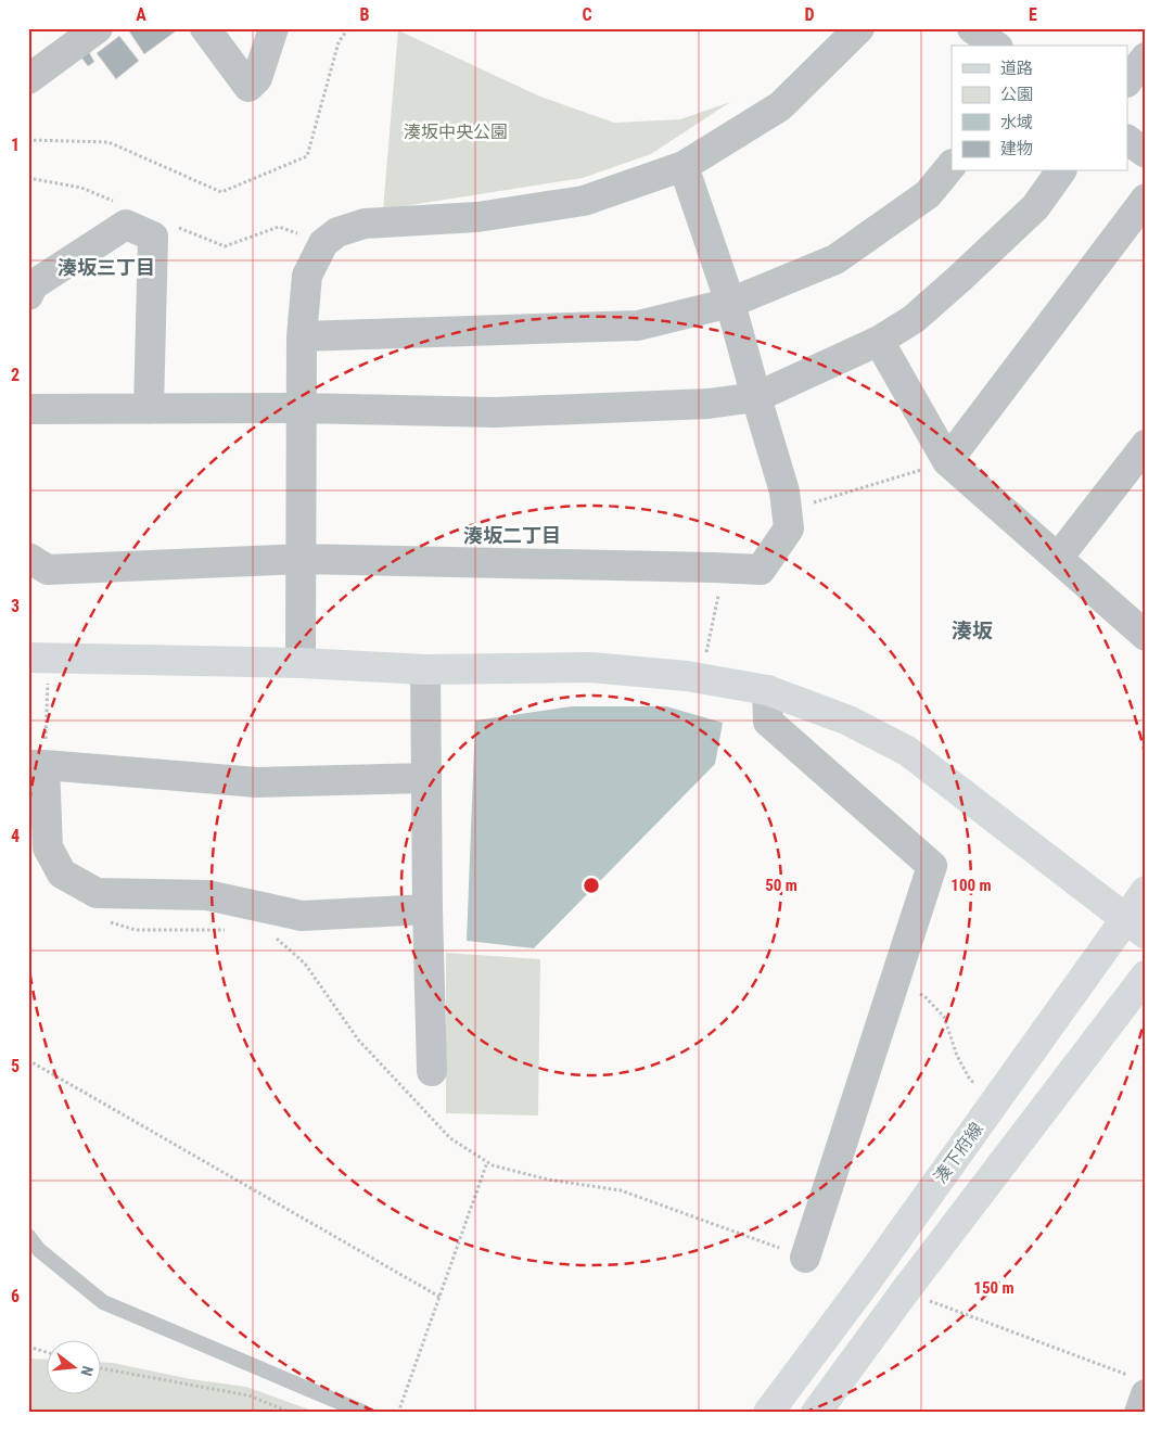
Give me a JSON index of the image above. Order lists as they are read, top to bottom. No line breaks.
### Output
{"streets":{"main road":["湊下府線"]},"districts":["湊坂三丁目","湊坂二丁目","湊坂"],"parks":["湊坂中央公園"],"legend":["道路","公園","水域","建物"],"north":"right","grid":{"columns":["A","B","C","D","E"],"rows":["1","2","3","4","5","6"]},"rings":["50 m","100 m","150 m"]}
